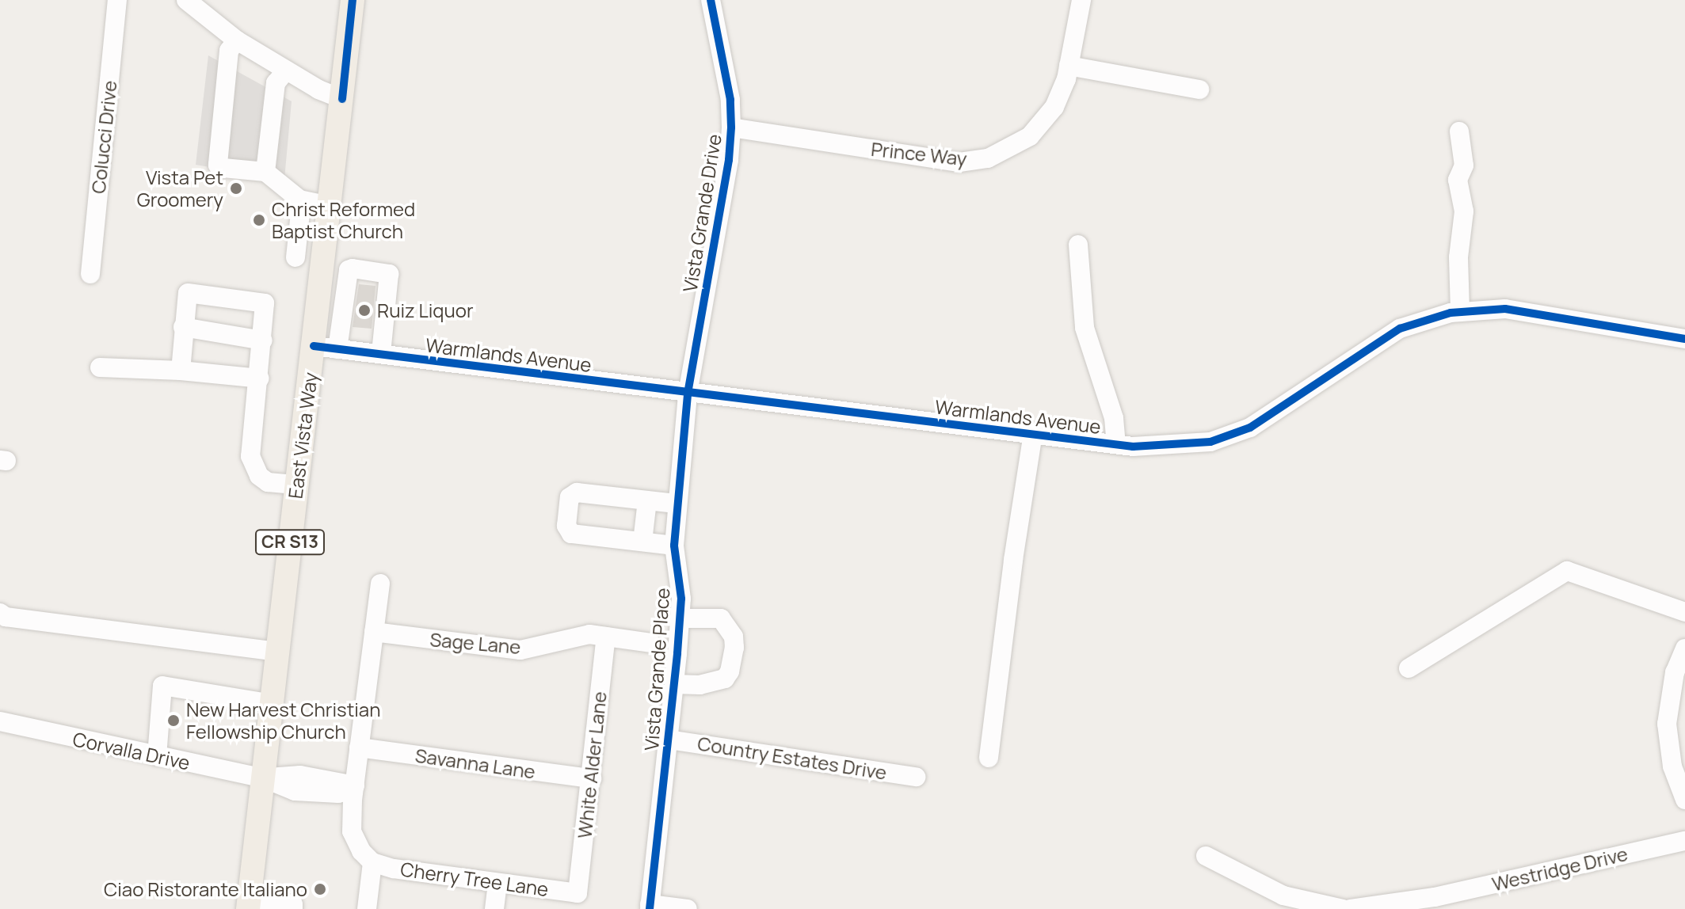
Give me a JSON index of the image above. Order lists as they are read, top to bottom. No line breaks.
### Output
{"streets":{"main road":["East Vista Way","CR S13"],"street":["Colucci Drive","Prince Way","Vista Grande Drive","Warmlands Avenue","Sage Lane","Vista Grande Place","Corvalla Drive","Country Estates Drive","Savanna Lane","White Alder Lane","Westridge Drive","Cherry Tree Lane"]},"crossings":[["Prince Way","Vista Grande Drive"],["Vista Grande Drive","Warmlands Avenue"],["Vista Grande Drive","Vista Grande Place"],["Warmlands Avenue","East Vista Way"],["Warmlands Avenue","Vista Grande Place"],["East Vista Way","Corvalla Drive"],["Sage Lane","White Alder Lane"],["Vista Grande Place","Country Estates Drive"],["Savanna Lane","White Alder Lane"],["White Alder Lane","Cherry Tree Lane"]],"places":["Vista Pet Groomery","Christ Reformed Baptist Church","Ruiz Liquor","New Harvest Christian Fellowship Church","Ciao Ristorante Italiano"]}
